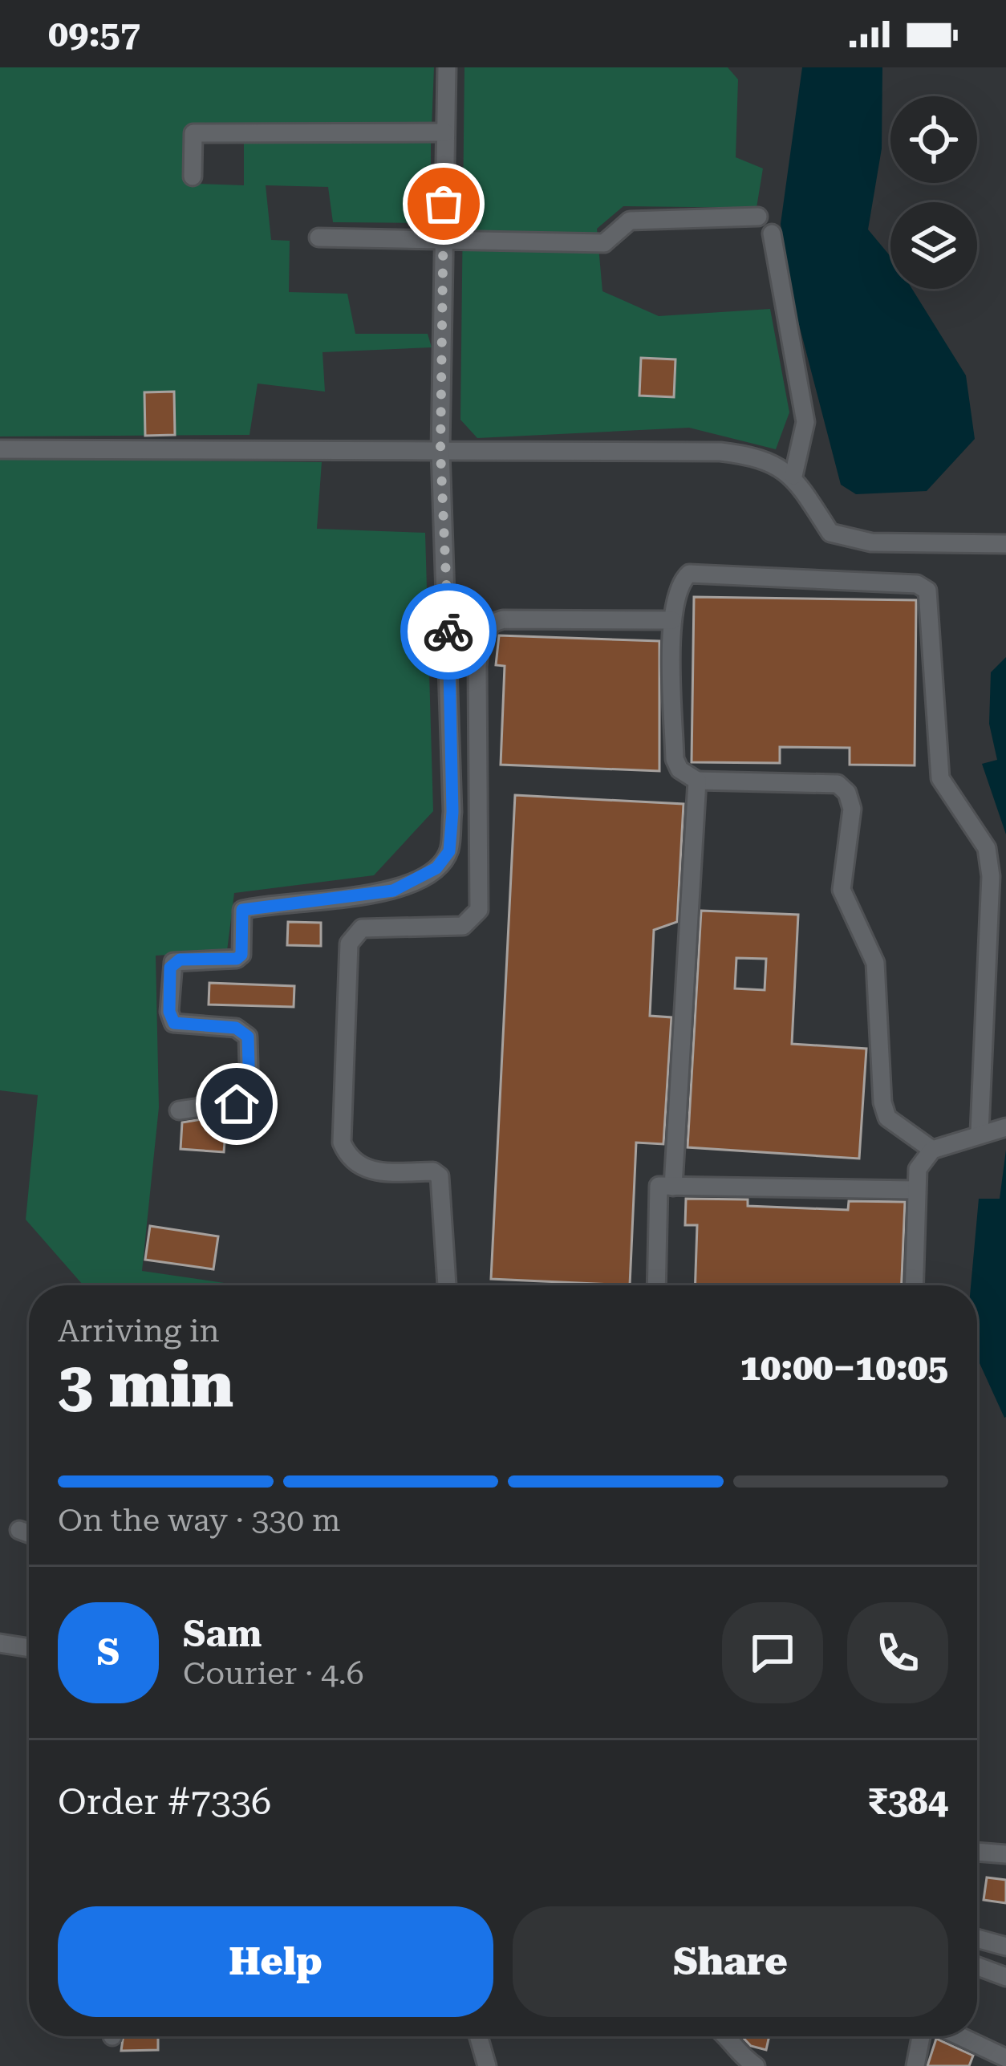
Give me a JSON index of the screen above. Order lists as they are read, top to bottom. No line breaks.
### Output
{"page":{"status":"09:57","heading":["3 min","Arriving in","10:00–10:05"],"panel":["Sam","Courier · 4.6","Order #7336","₹384"],"bar":"On the way · 330 m","round":"S","buttons":["Help","Share"]}}
